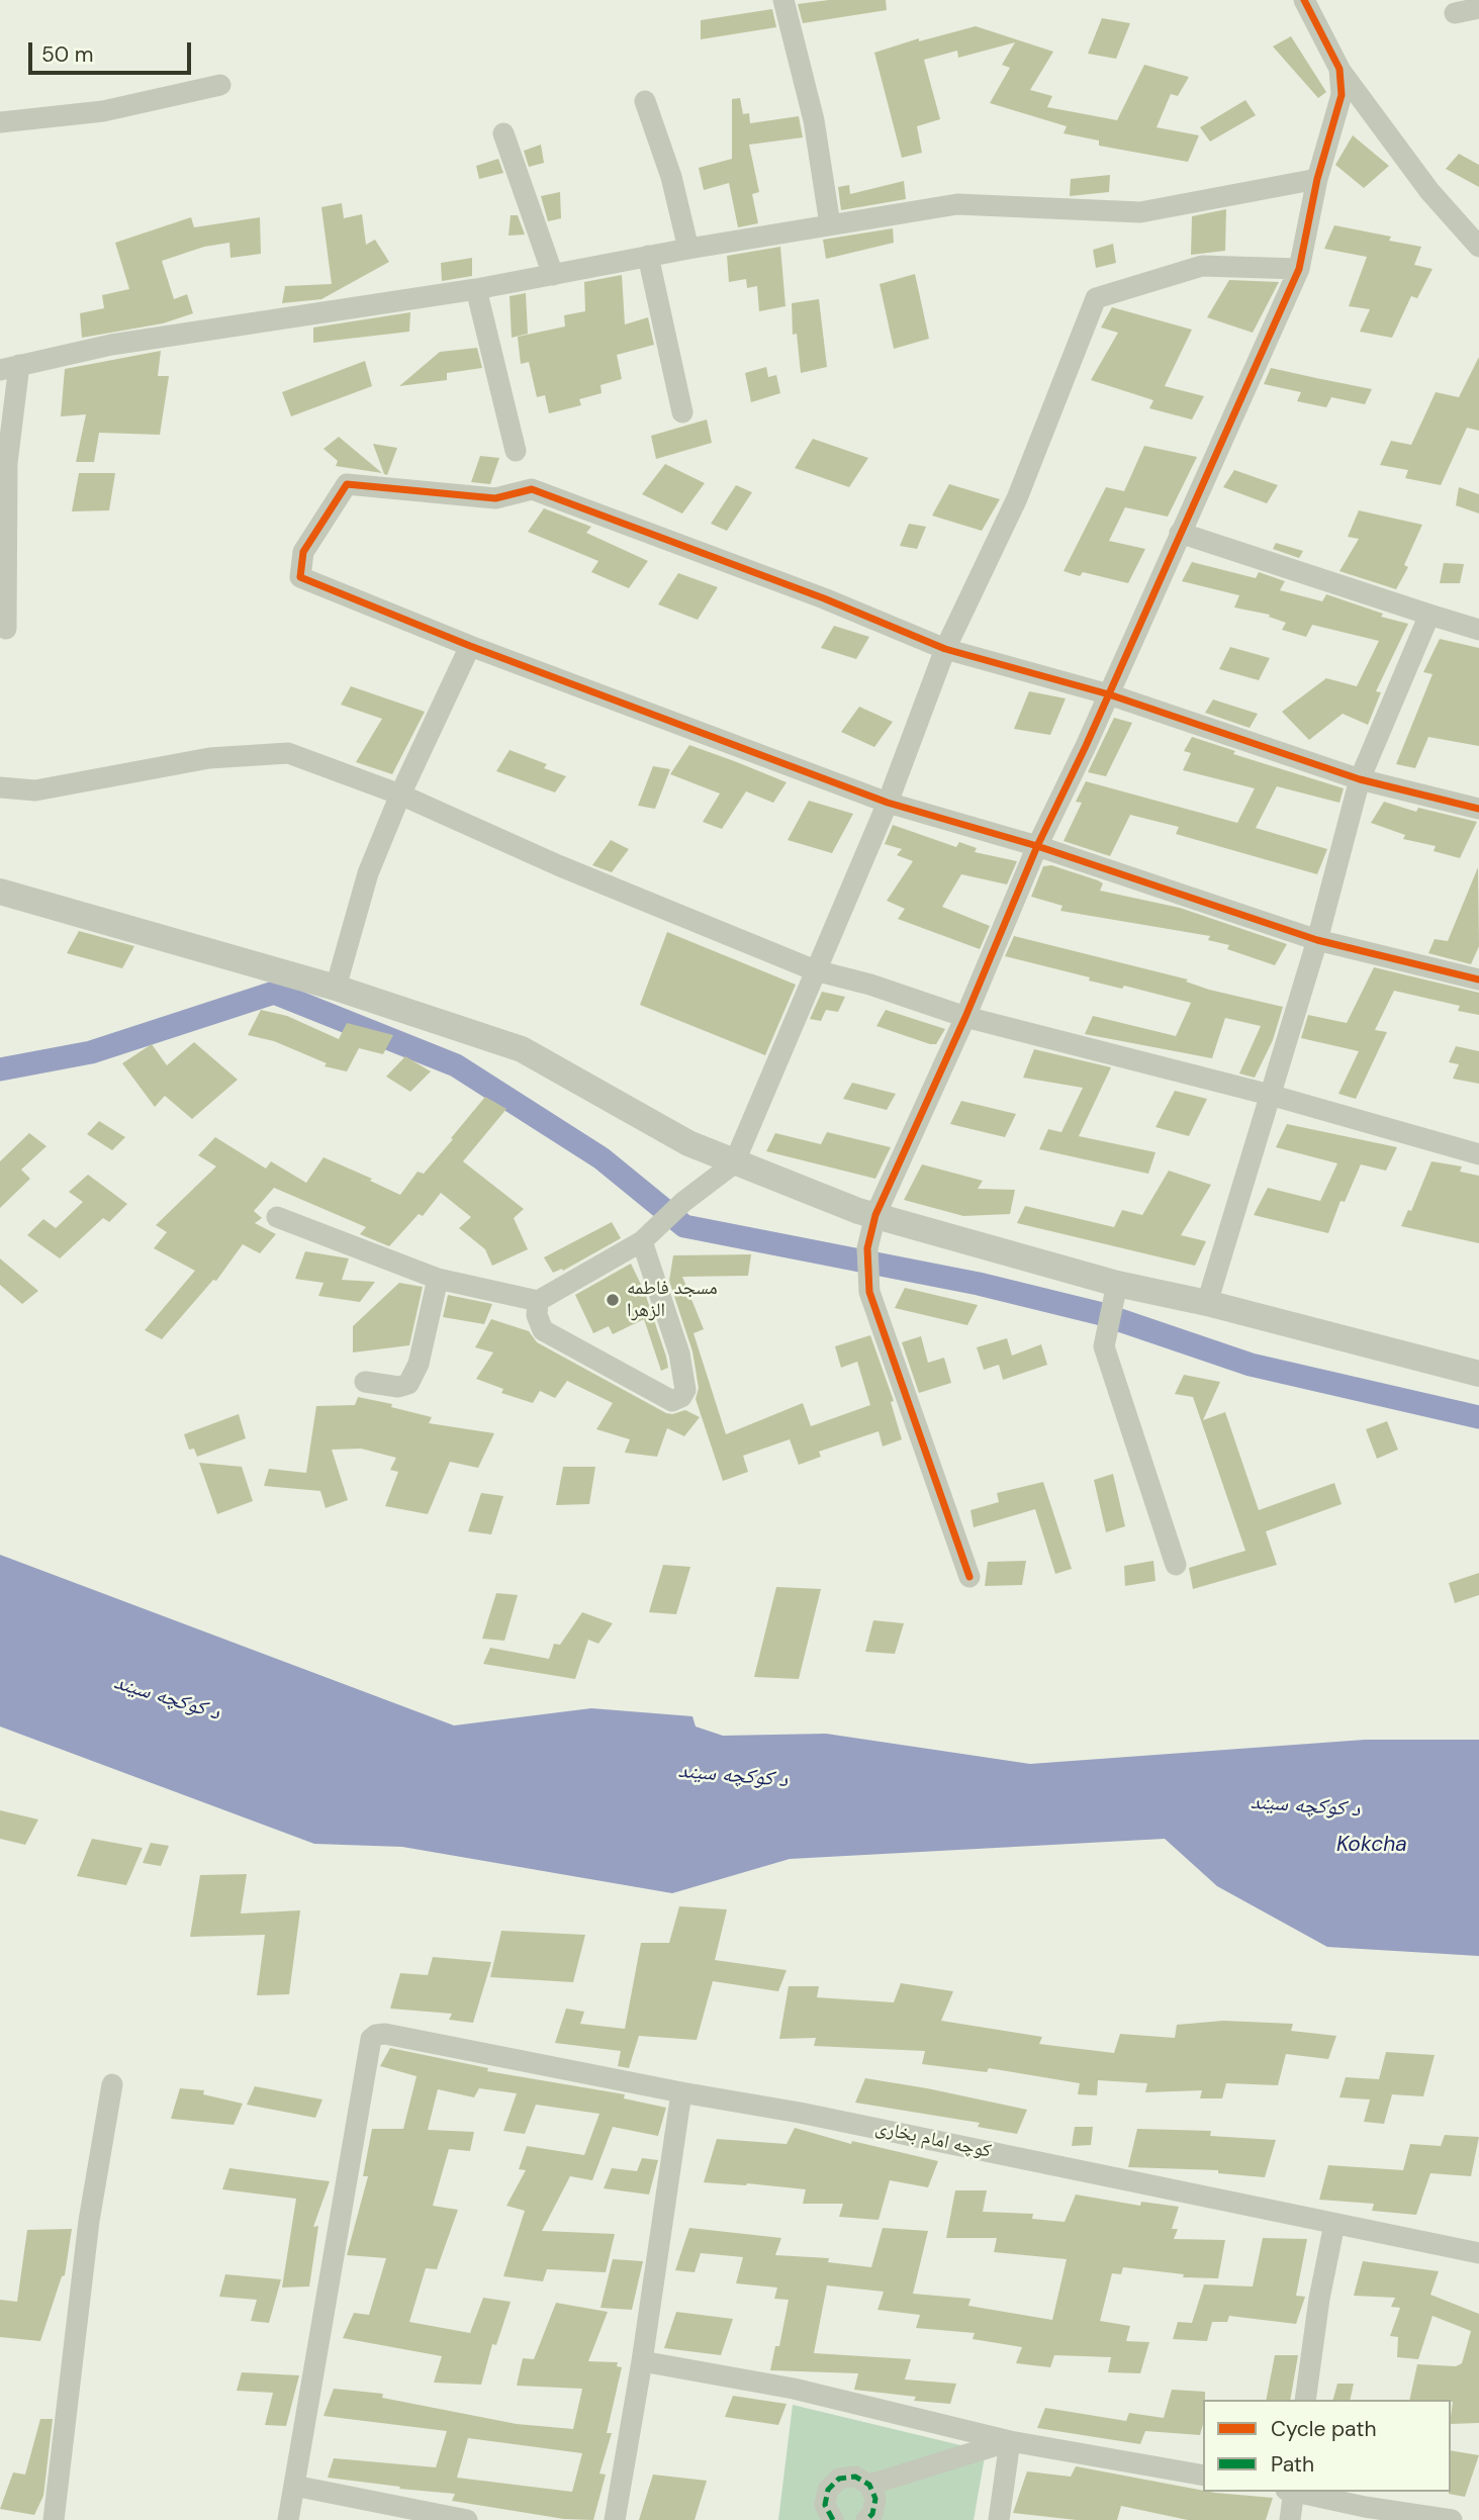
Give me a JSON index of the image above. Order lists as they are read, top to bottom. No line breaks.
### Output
{"streets":{"street":["کوچه امام بخاری"]},"water":["د کوکچه سیند","Kokcha"],"places":["مسجد فاطمه الزهرا"],"legend":["Cycle path","Path"],"scale_bar":"50 m"}
